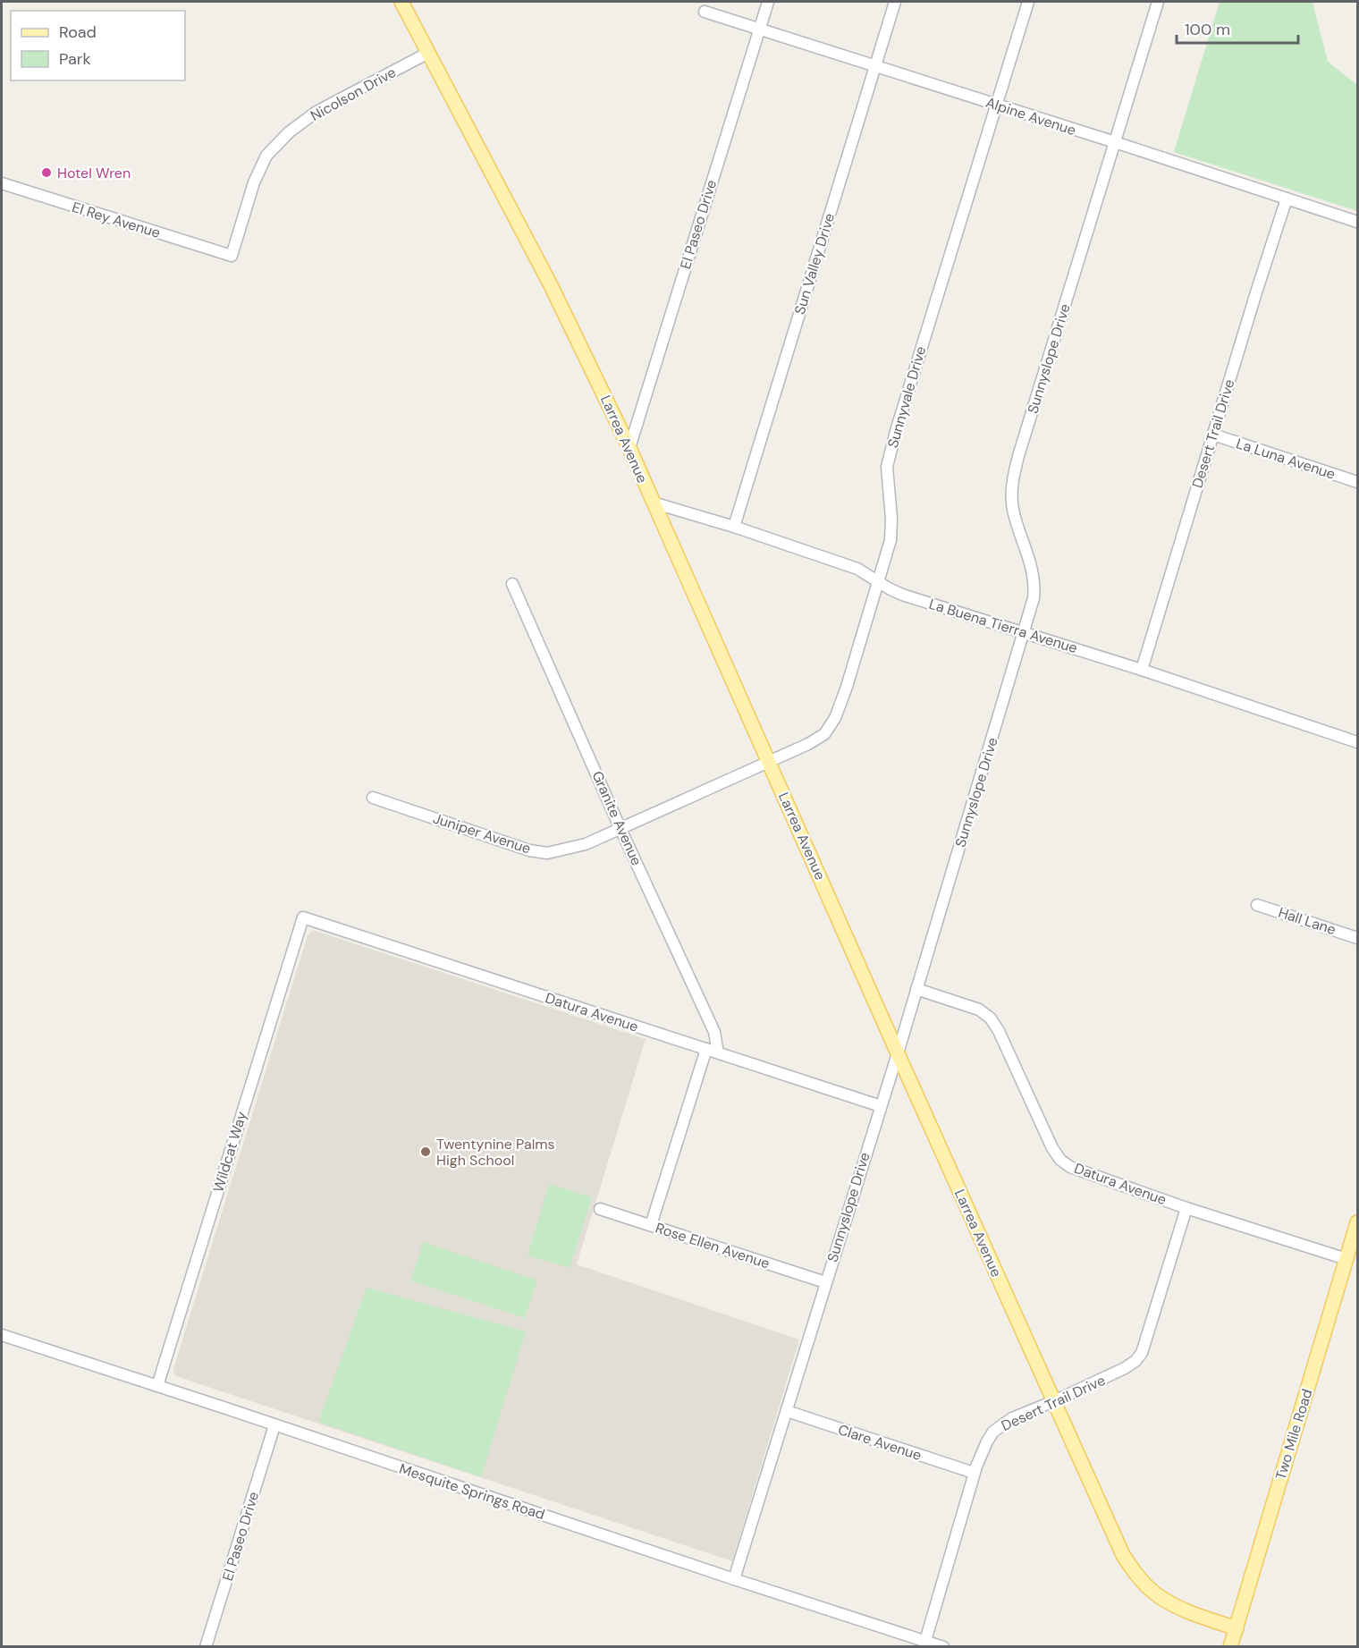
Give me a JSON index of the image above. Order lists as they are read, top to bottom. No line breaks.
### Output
{"streets":{"main road":["Larrea Avenue","Two Mile Road"],"street":["Nicolson Drive","Alpine Avenue","El Rey Avenue","El Paseo Drive","Sun Valley Drive","Sunnyslope Drive","Sunnyvale Drive","Desert Trail Drive","La Luna Avenue","La Buena Tierra Avenue","Granite Avenue","Juniper Avenue","Hall Lane","Datura Avenue","Wildcat Way","Rose Ellen Avenue","Clare Avenue","Mesquite Springs Road"]},"crossings":[["Nicolson Drive","El Rey Avenue"],["Nicolson Drive","Larrea Avenue"],["Alpine Avenue","El Paseo Drive"],["Alpine Avenue","Sun Valley Drive"],["Alpine Avenue","Sunnyslope Drive"],["Alpine Avenue","Sunnyvale Drive"],["Alpine Avenue","Desert Trail Drive"],["El Paseo Drive","Larrea Avenue"],["El Paseo Drive","Mesquite Springs Road"],["Sun Valley Drive","La Buena Tierra Avenue"],["Sunnyslope Drive","Larrea Avenue"],["Sunnyslope Drive","La Buena Tierra Avenue"],["Sunnyslope Drive","Datura Avenue"],["Sunnyslope Drive","Rose Ellen Avenue"],["Sunnyslope Drive","Clare Avenue"],["Sunnyslope Drive","Mesquite Springs Road"],["Sunnyvale Drive","Larrea Avenue"],["Sunnyvale Drive","La Buena Tierra Avenue"],["Sunnyvale Drive","Juniper Avenue"],["Desert Trail Drive","Larrea Avenue"],["Desert Trail Drive","La Luna Avenue"],["Desert Trail Drive","La Buena Tierra Avenue"],["Desert Trail Drive","Datura Avenue"],["Desert Trail Drive","Clare Avenue"],["Desert Trail Drive","Mesquite Springs Road"],["Larrea Avenue","La Buena Tierra Avenue"],["Larrea Avenue","Juniper Avenue"],["Larrea Avenue","Two Mile Road"],["Granite Avenue","Juniper Avenue"],["Granite Avenue","Datura Avenue"],["Datura Avenue","Wildcat Way"],["Datura Avenue","Two Mile Road"],["Wildcat Way","Mesquite Springs Road"]],"places":["Hotel Wren","Twentynine Palms High School"],"legend":["Road","Park"],"scale_bar":"100 m"}
